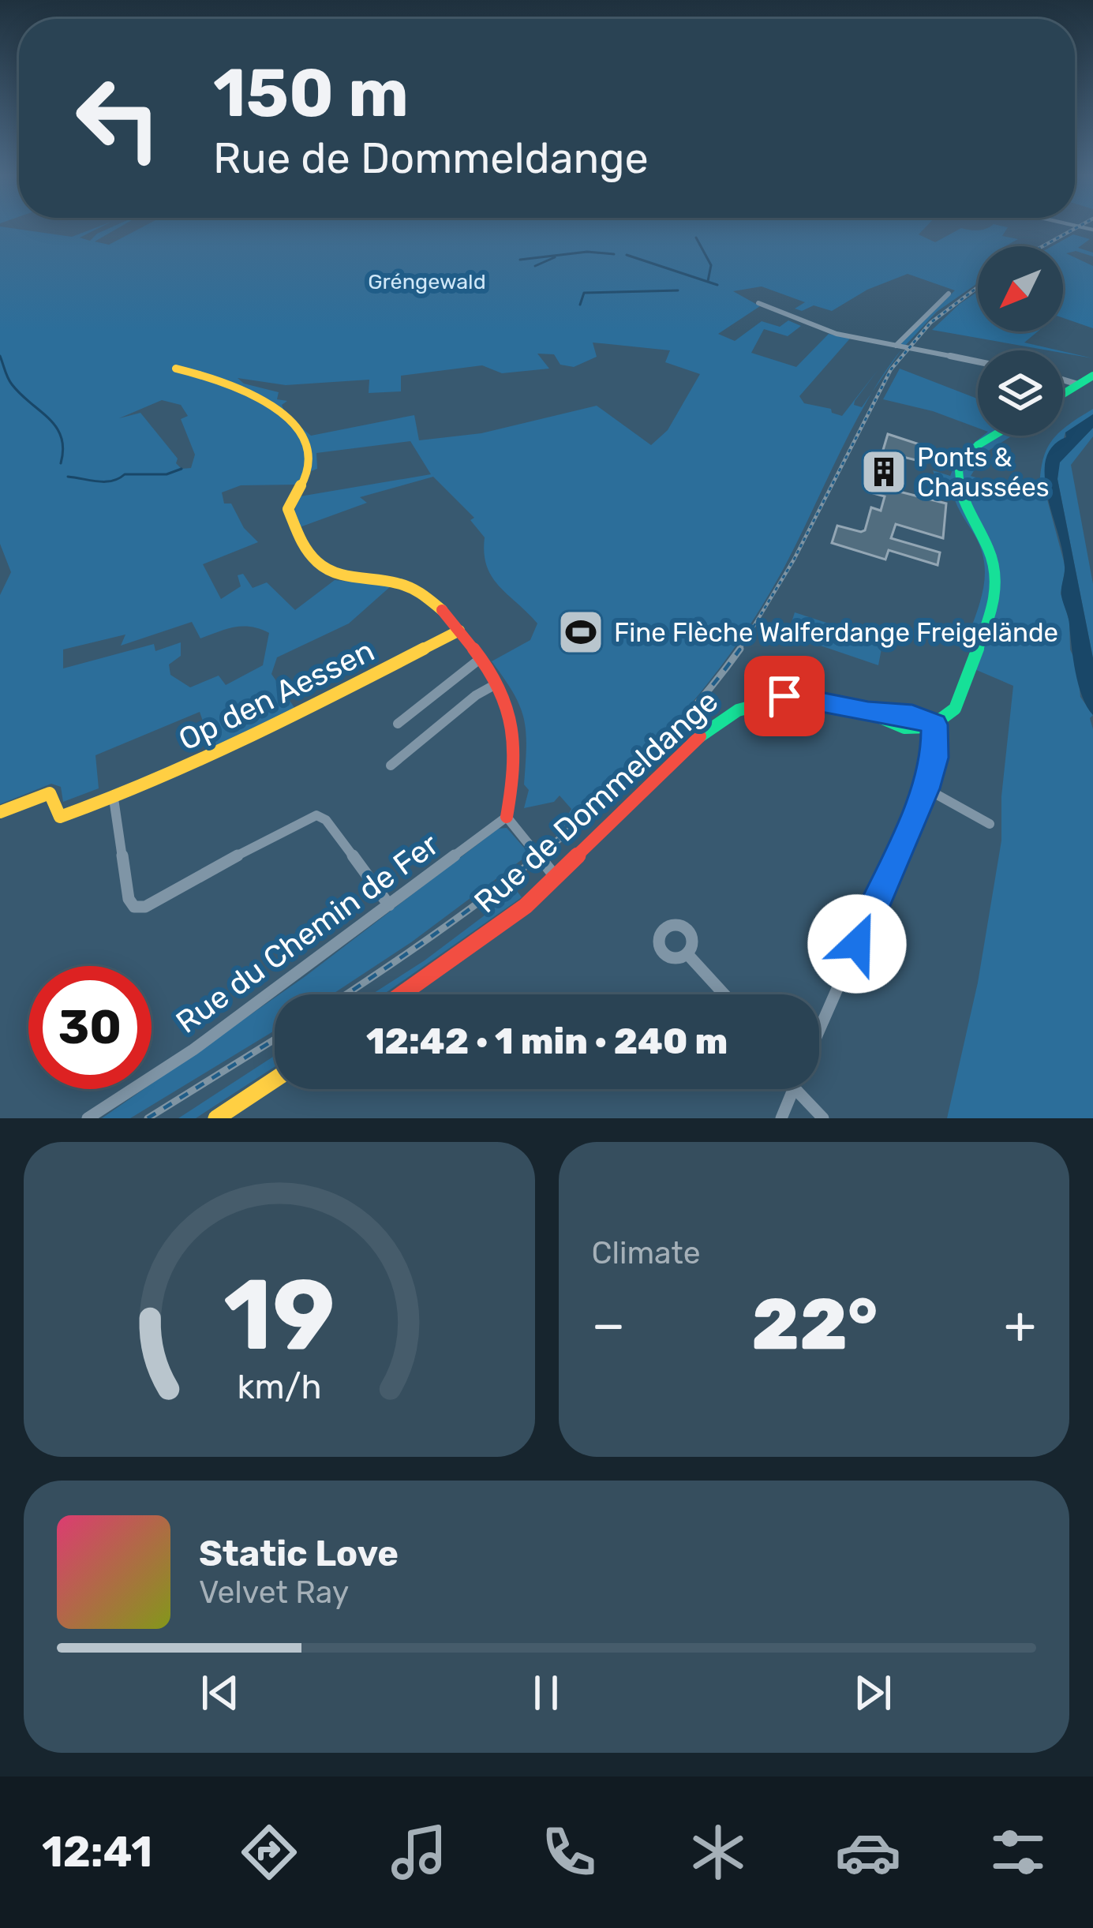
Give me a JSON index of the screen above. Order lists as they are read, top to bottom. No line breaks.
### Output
{"streets":{"street":["Op den Aessen","Rue de Dommeldange","Rue du Chemin de Fer"]},"parks":["Gréngewald"],"places":{"building":["Ponts & Chaussées"],"sports":["Fine Flèche Walferdange Freigelände"]},"north":"bottom left","page":{"turn":["150 m","Rue de Dommeldange"],"limit":"30","trip":"12:42 · 1 min · 240 m","tile":"Climate","heat":["−","22°","+"],"song":["Static Love","Velvet Ray"],"tabs":"12:41","gauge":["19","km/h"]}}
